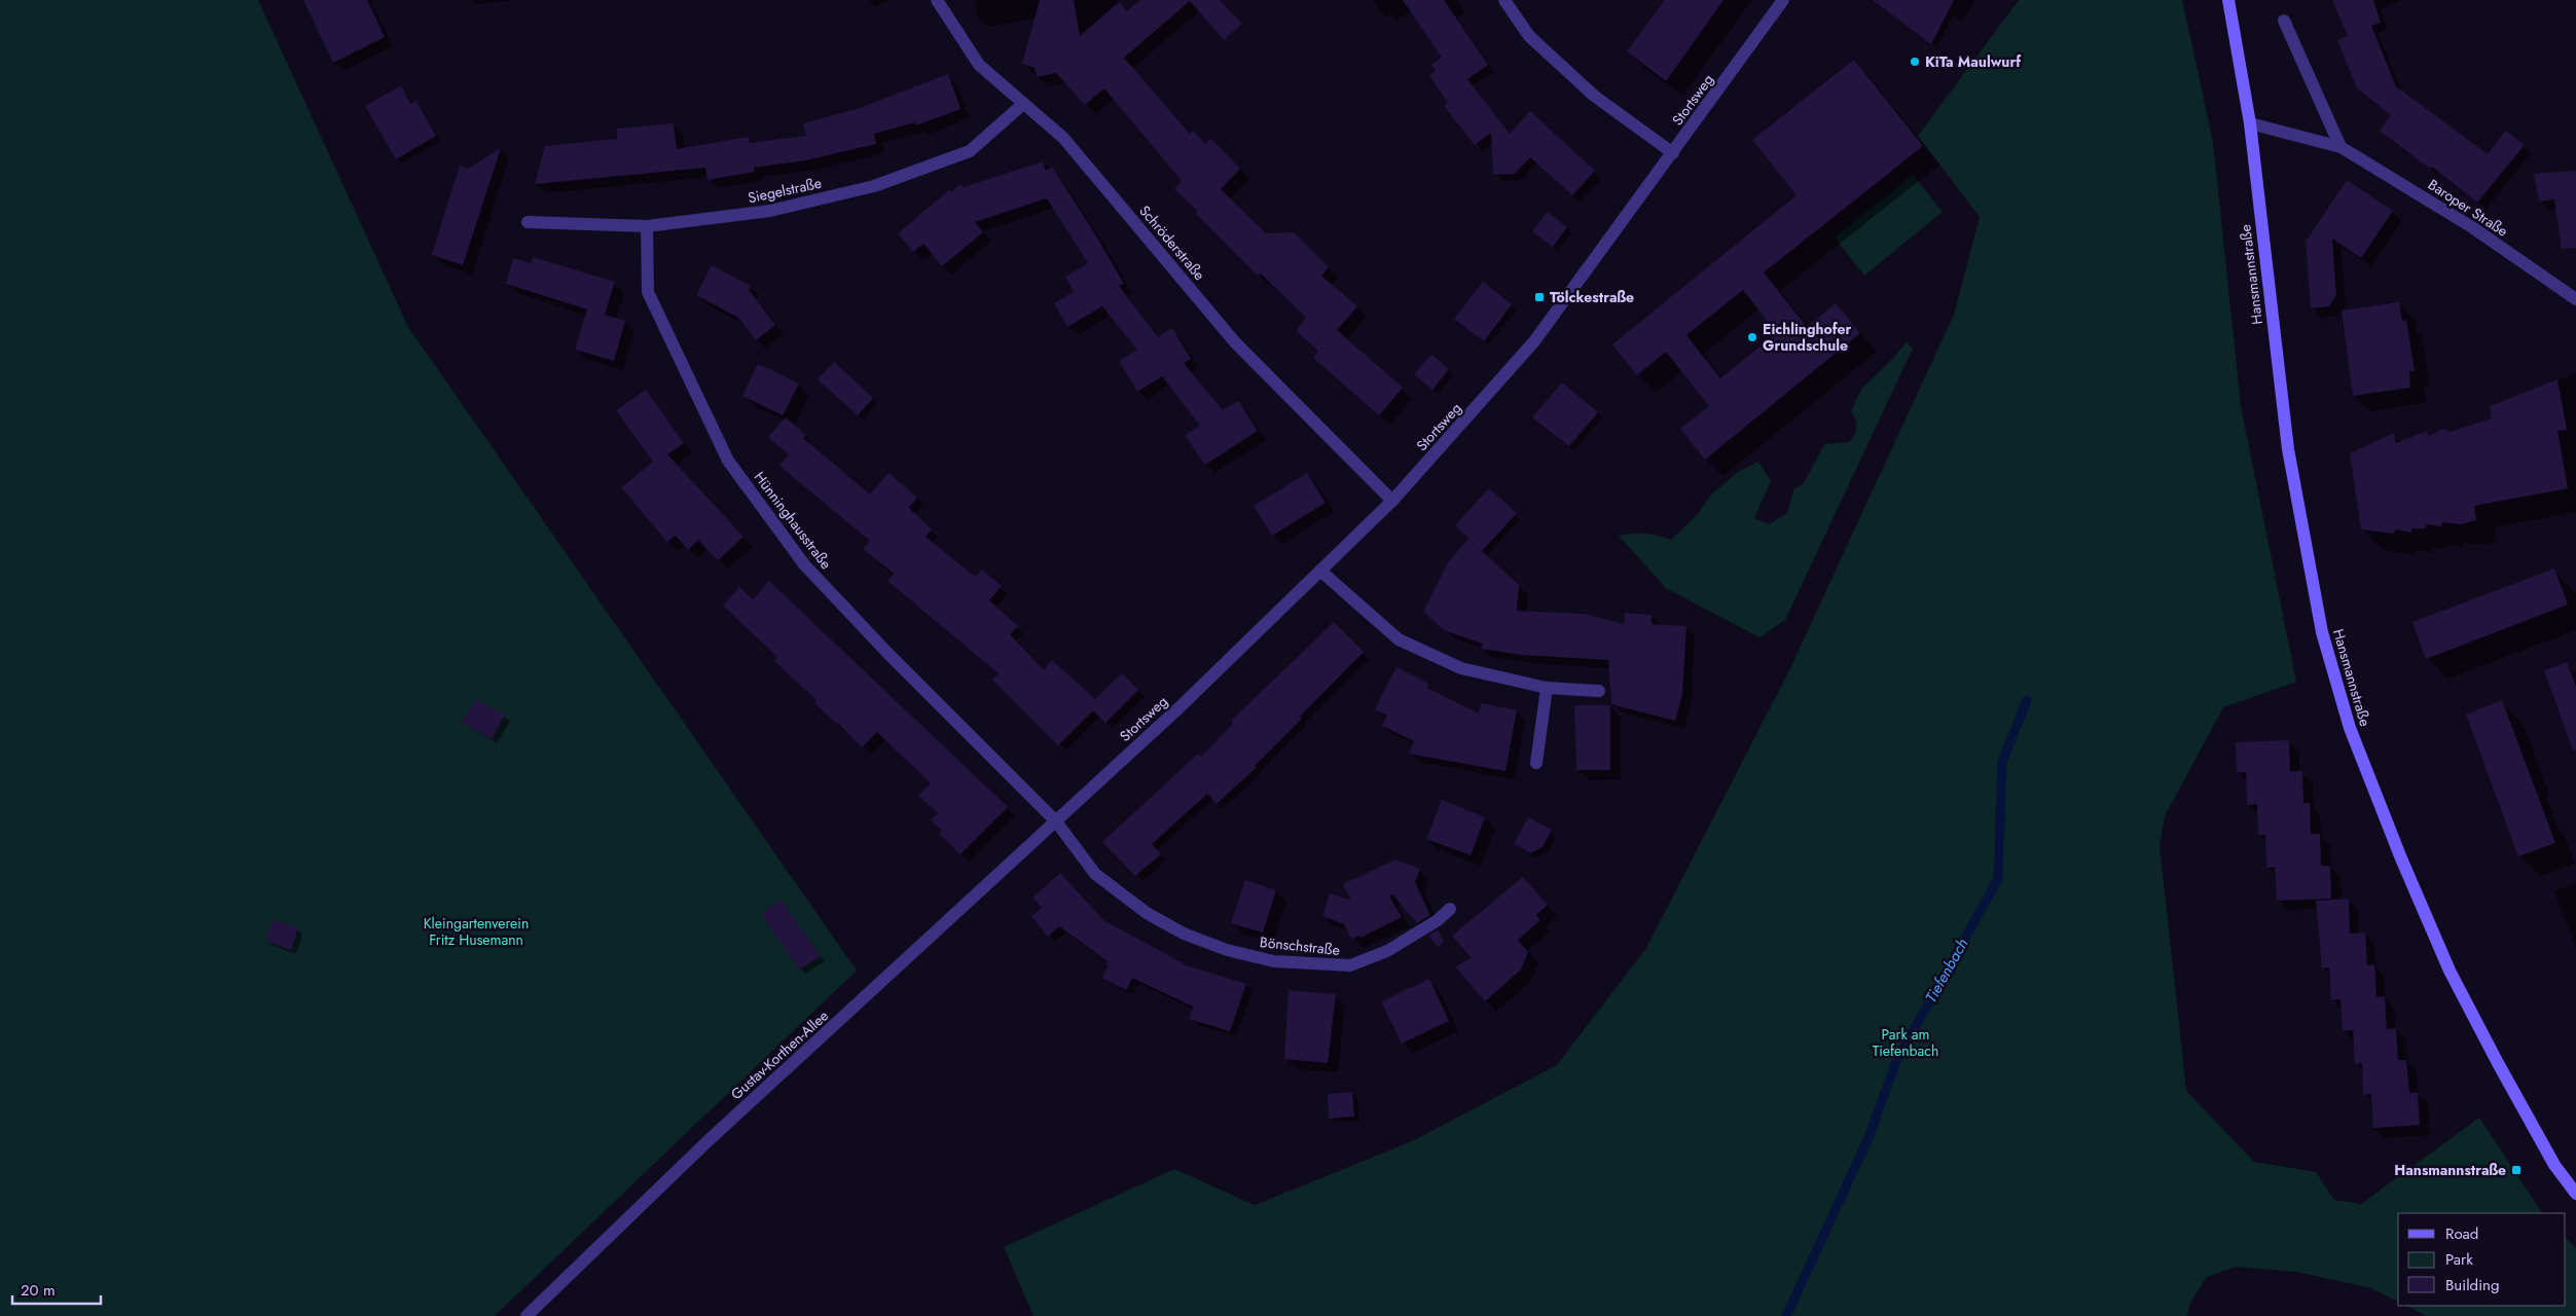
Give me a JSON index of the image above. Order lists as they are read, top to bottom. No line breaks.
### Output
{"streets":{"main road":["Hansmannstraße"],"street":["Stortsweg","Siegelstraße","Baroper Straße","Schröderstraße","Hünninghausstraße","Bönschstraße","Gustav-Korthen-Allee"]},"crossings":[["Stortsweg","Schröderstraße"],["Stortsweg","Hünninghausstraße"],["Stortsweg","Bönschstraße"],["Stortsweg","Gustav-Korthen-Allee"],["Siegelstraße","Schröderstraße"],["Siegelstraße","Hünninghausstraße"],["Baroper Straße","Hansmannstraße"],["Hünninghausstraße","Bönschstraße"],["Hünninghausstraße","Gustav-Korthen-Allee"],["Bönschstraße","Gustav-Korthen-Allee"]],"water":["Tiefenbach"],"parks":["Kleingartenverein Fritz Husemann","Park am Tiefenbach"],"places":{"other":["KiTa Maulwurf","Eichlinghofer Grundschule"],"transit":["Tölckestraße","Hansmannstraße"]},"legend":["Road","Park","Building"],"scale_bar":"20 m"}
